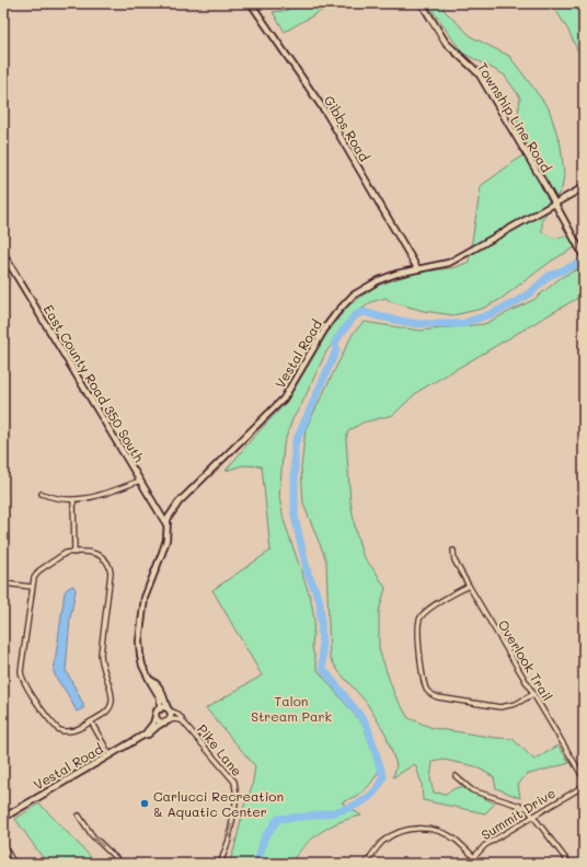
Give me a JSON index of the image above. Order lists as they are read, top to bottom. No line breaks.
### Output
{"streets":{"street":["Township Line Road","Gibbs Road","Vestal Road","East County Road 350 South","Overlook Trail","Pike Lane","Summit Drive"]},"crossings":[["Township Line Road","Vestal Road"],["Gibbs Road","Vestal Road"],["Vestal Road","East County Road 350 South"],["Vestal Road","Pike Lane"]],"one_way":["Pike Lane"],"parks":["Talon Stream Park"],"places":["Carlucci Recreation & Aquatic Center"]}
